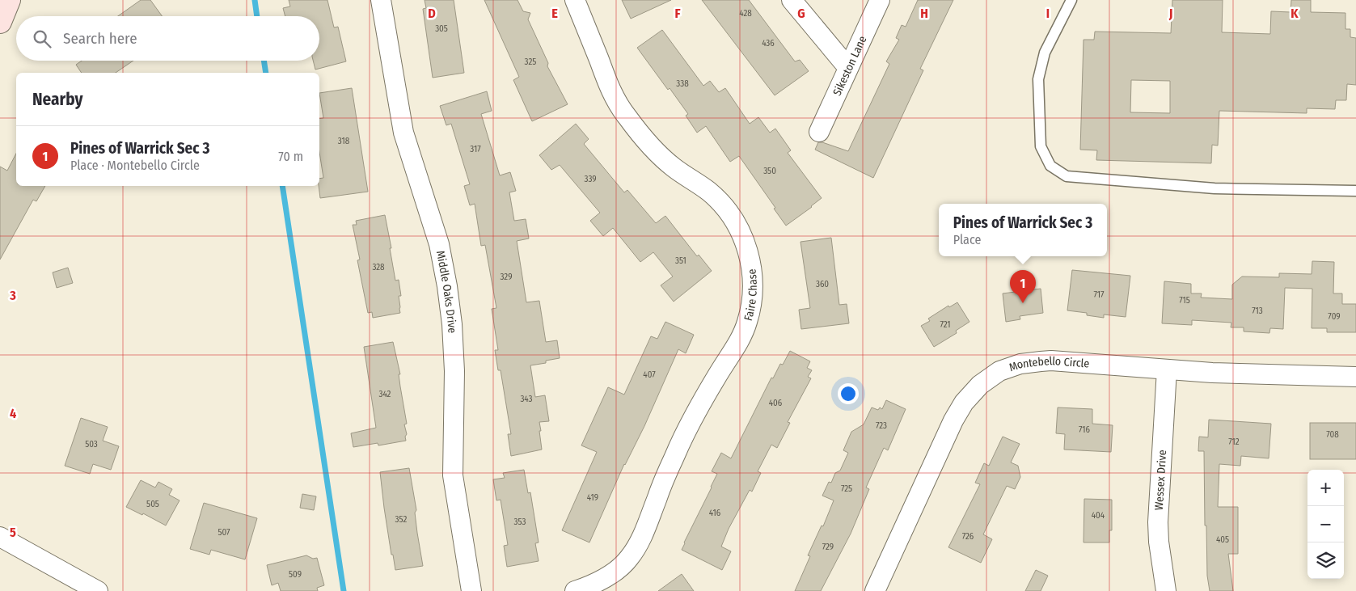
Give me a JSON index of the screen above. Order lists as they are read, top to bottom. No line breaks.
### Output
{"streets":{"street":["Sikeston Lane","Middle Oaks Drive","Faire Chase","Montebello Circle","Wessex Drive"]},"crossings":[["Montebello Circle","Wessex Drive"]],"house_numbers":["428","305","436","325","338","318","317","350","339","351","328","329","360","717","715","713","709","721","407","342","343","406","723","716","708","712","503","725","419","505","416","404","352","353","507","726","405","729","509"],"page":{"search":"Search here","heading":"Nearby","list":[{"mark":"1","name":"Pines of Warrick Sec 3","note":"Place · Montebello Circle","value":"70 m"}],"popup":["Pines of Warrick Sec 3","Place"],"pins":"1","map_buttons":["+","−"]},"grid":{"columns":["D","E","F","G","H","I","J","K"],"rows":["3","4","5"]}}
